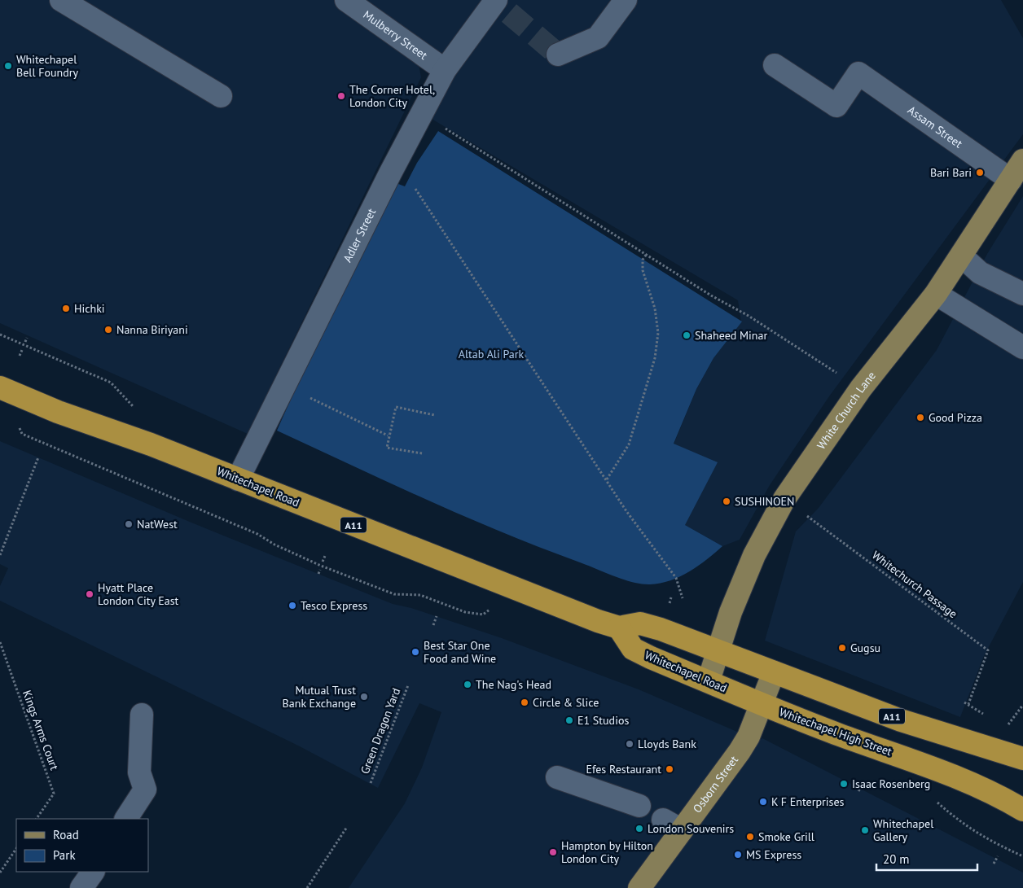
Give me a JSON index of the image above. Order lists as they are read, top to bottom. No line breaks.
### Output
{"streets":{"highway":["Whitechapel Road","A11","Whitechapel High Street"],"main road":["White Church Lane","Osborn Street"],"street":["Mulberry Street","Assam Street","Adler Street"],"path":["Whitechurch Passage","Kings Arms Court","Green Dragon Yard"]},"crossings":[["Mulberry Street","Adler Street"],["Assam Street","White Church Lane"],["Adler Street","Whitechapel Road"],["White Church Lane","Whitechapel Road"],["White Church Lane","A11"],["White Church Lane","Whitechurch Passage"],["Whitechapel Road","A11"],["Whitechapel Road","Whitechapel High Street"],["Whitechapel Road","Osborn Street"],["A11","Osborn Street"],["Whitechapel High Street","Osborn Street"]],"parks":["Altab Ali Park"],"places":["Whitechapel Bell Foundry","The Corner Hotel, London City","Bari Bari","Hichki","Nanna Biriyani","Shaheed Minar","Good Pizza","SUSHINOEN","NatWest","Hyatt Place London City East","Tesco Express","Gugsu","Best Star One Food and Wine","The Nag's Head","Mutual Trust Bank Exchange","Circle & Slice","E1 Studios","Lloyds Bank","Efes Restaurant","Isaac Rosenberg","K F Enterprises","London Souvenirs","Whitechapel Gallery","Smoke Grill","Hampton by Hilton London City","MS Express"],"legend":["Road","Park"],"scale_bar":"20 m"}
